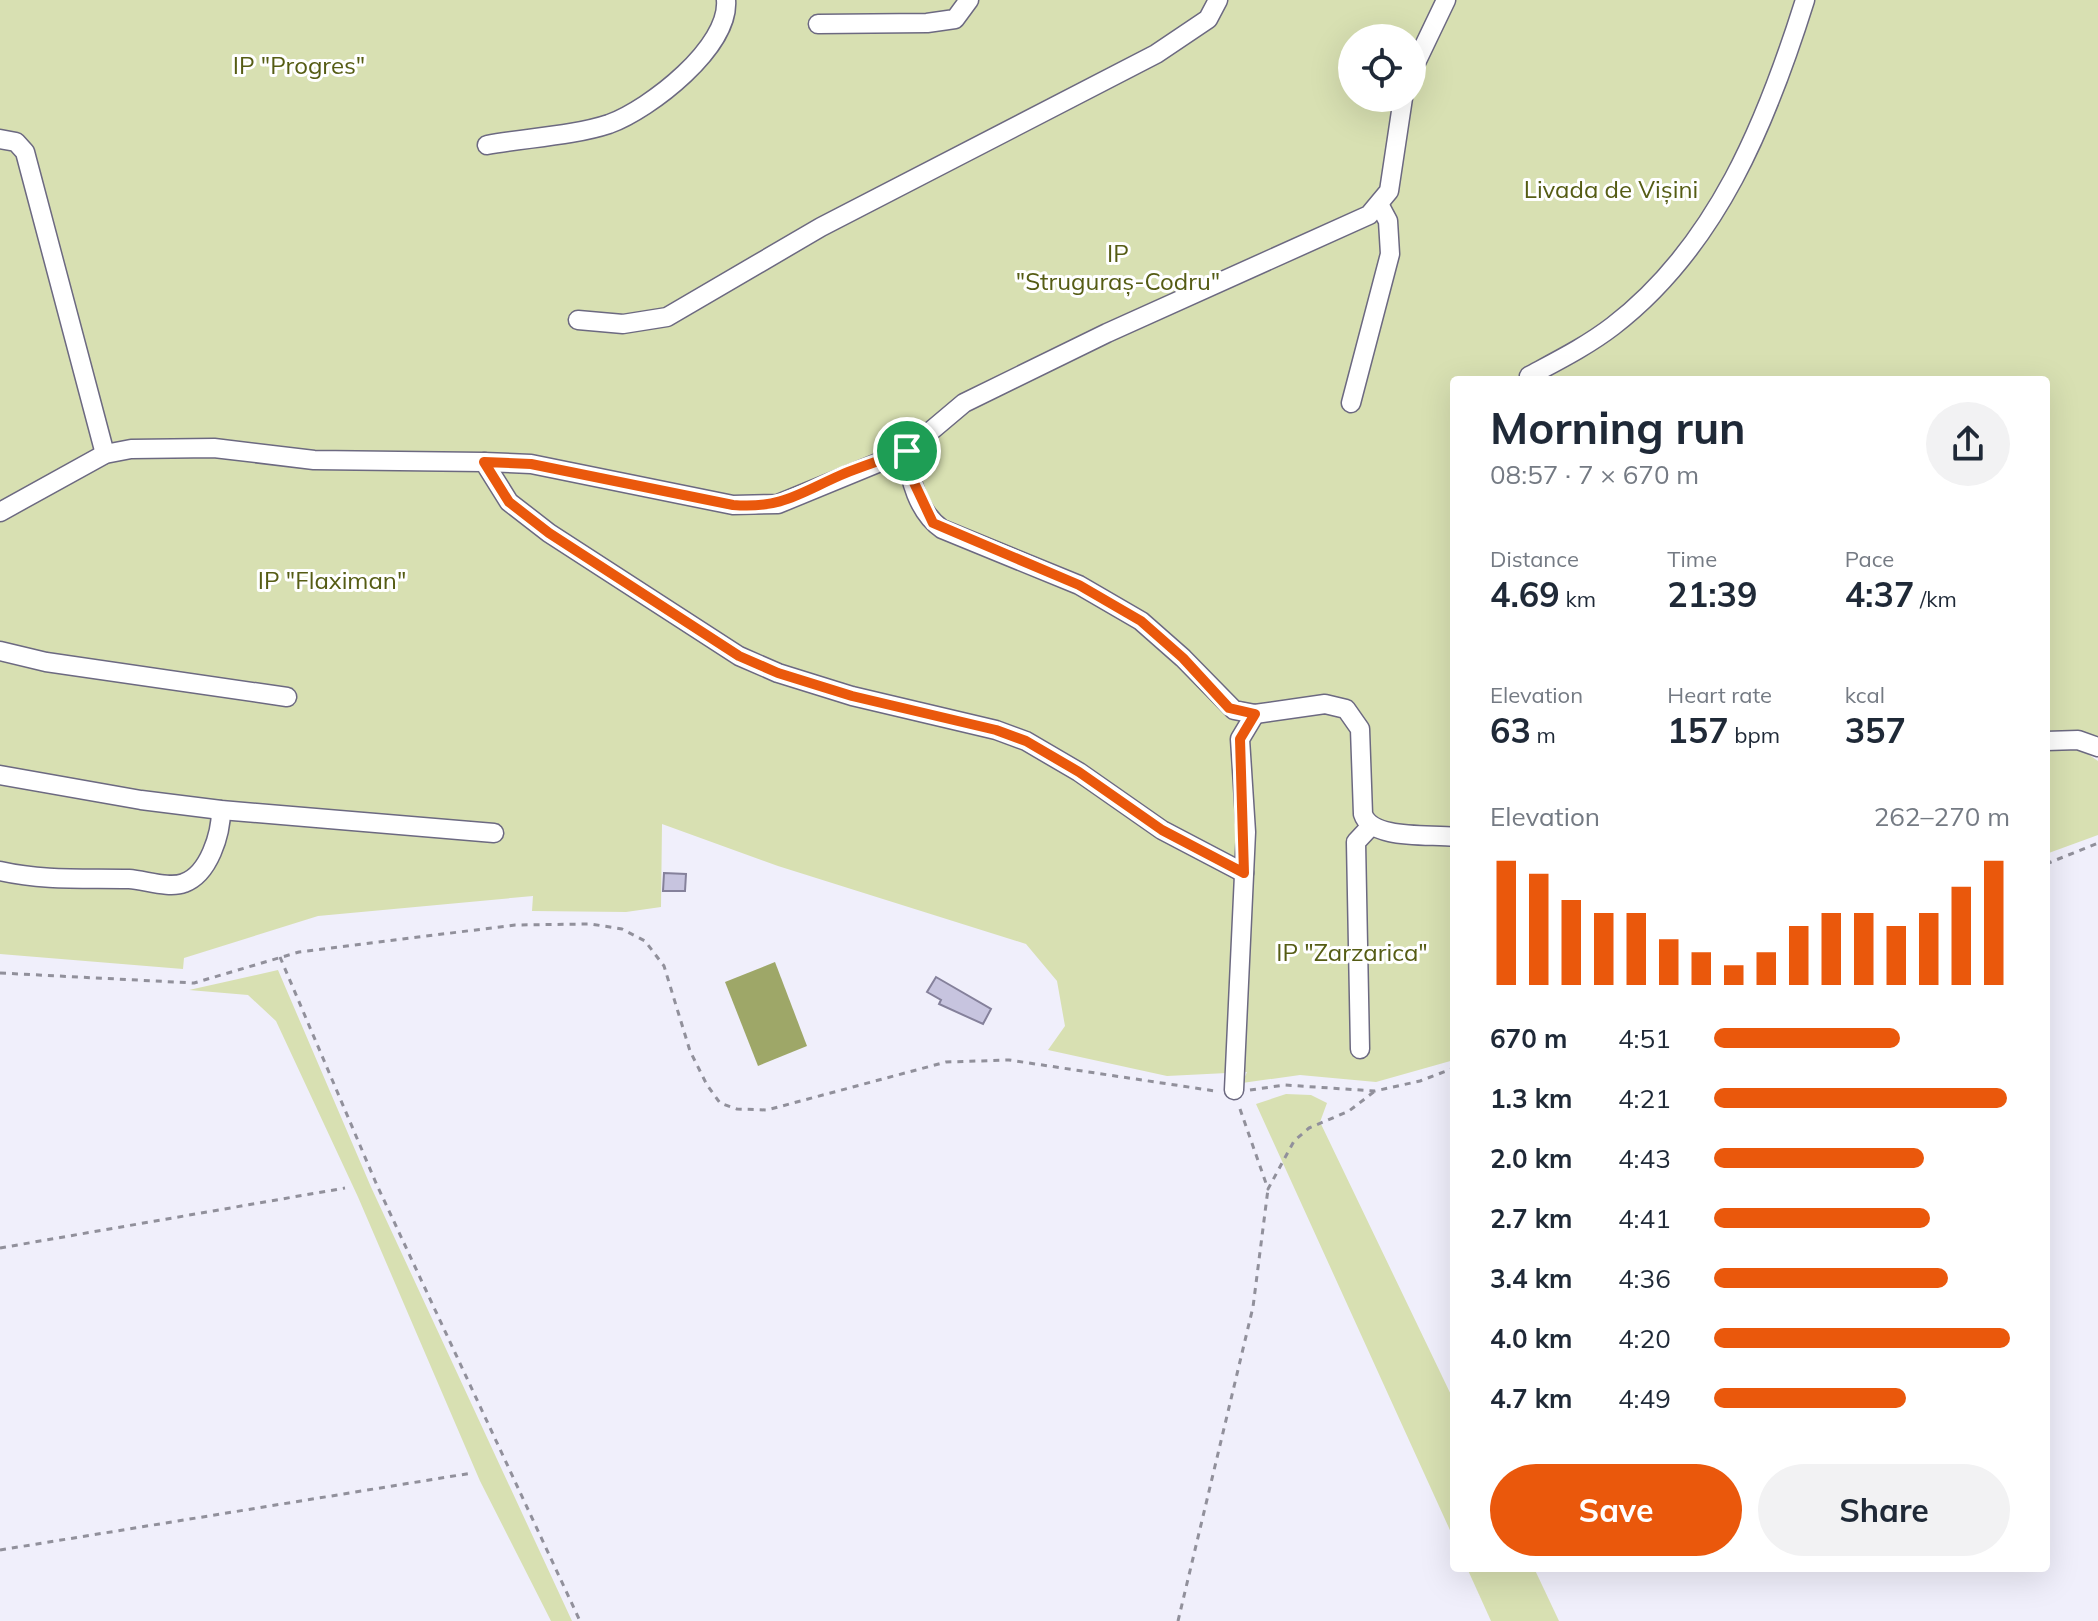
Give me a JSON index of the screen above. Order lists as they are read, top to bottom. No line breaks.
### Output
{"parks":["IP \"Progres\"","Livada de Vișini","IP \"Struguraș-Codru\"","IP \"Flaximan\"","IP \"Zarzarica\""],"page":{"heading":["Morning run","08:57 · 7 × 670 m"],"stats":[["Distance","4.69 km"],["Time","21:39"],["Pace","4:37 /km"],["Elevation","63 m"],["Heart rate","157 bpm"],["kcal","357"]],"chart":["Elevation","262–270 m"],"list":[{"name":"670 m","note":"4:51"},{"name":"1.3 km","note":"4:21"},{"name":"2.0 km","note":"4:43"},{"name":"2.7 km","note":"4:41"},{"name":"3.4 km","note":"4:36"},{"name":"4.0 km","note":"4:20"},{"name":"4.7 km","note":"4:49"}],"buttons":["Save","Share"]}}
